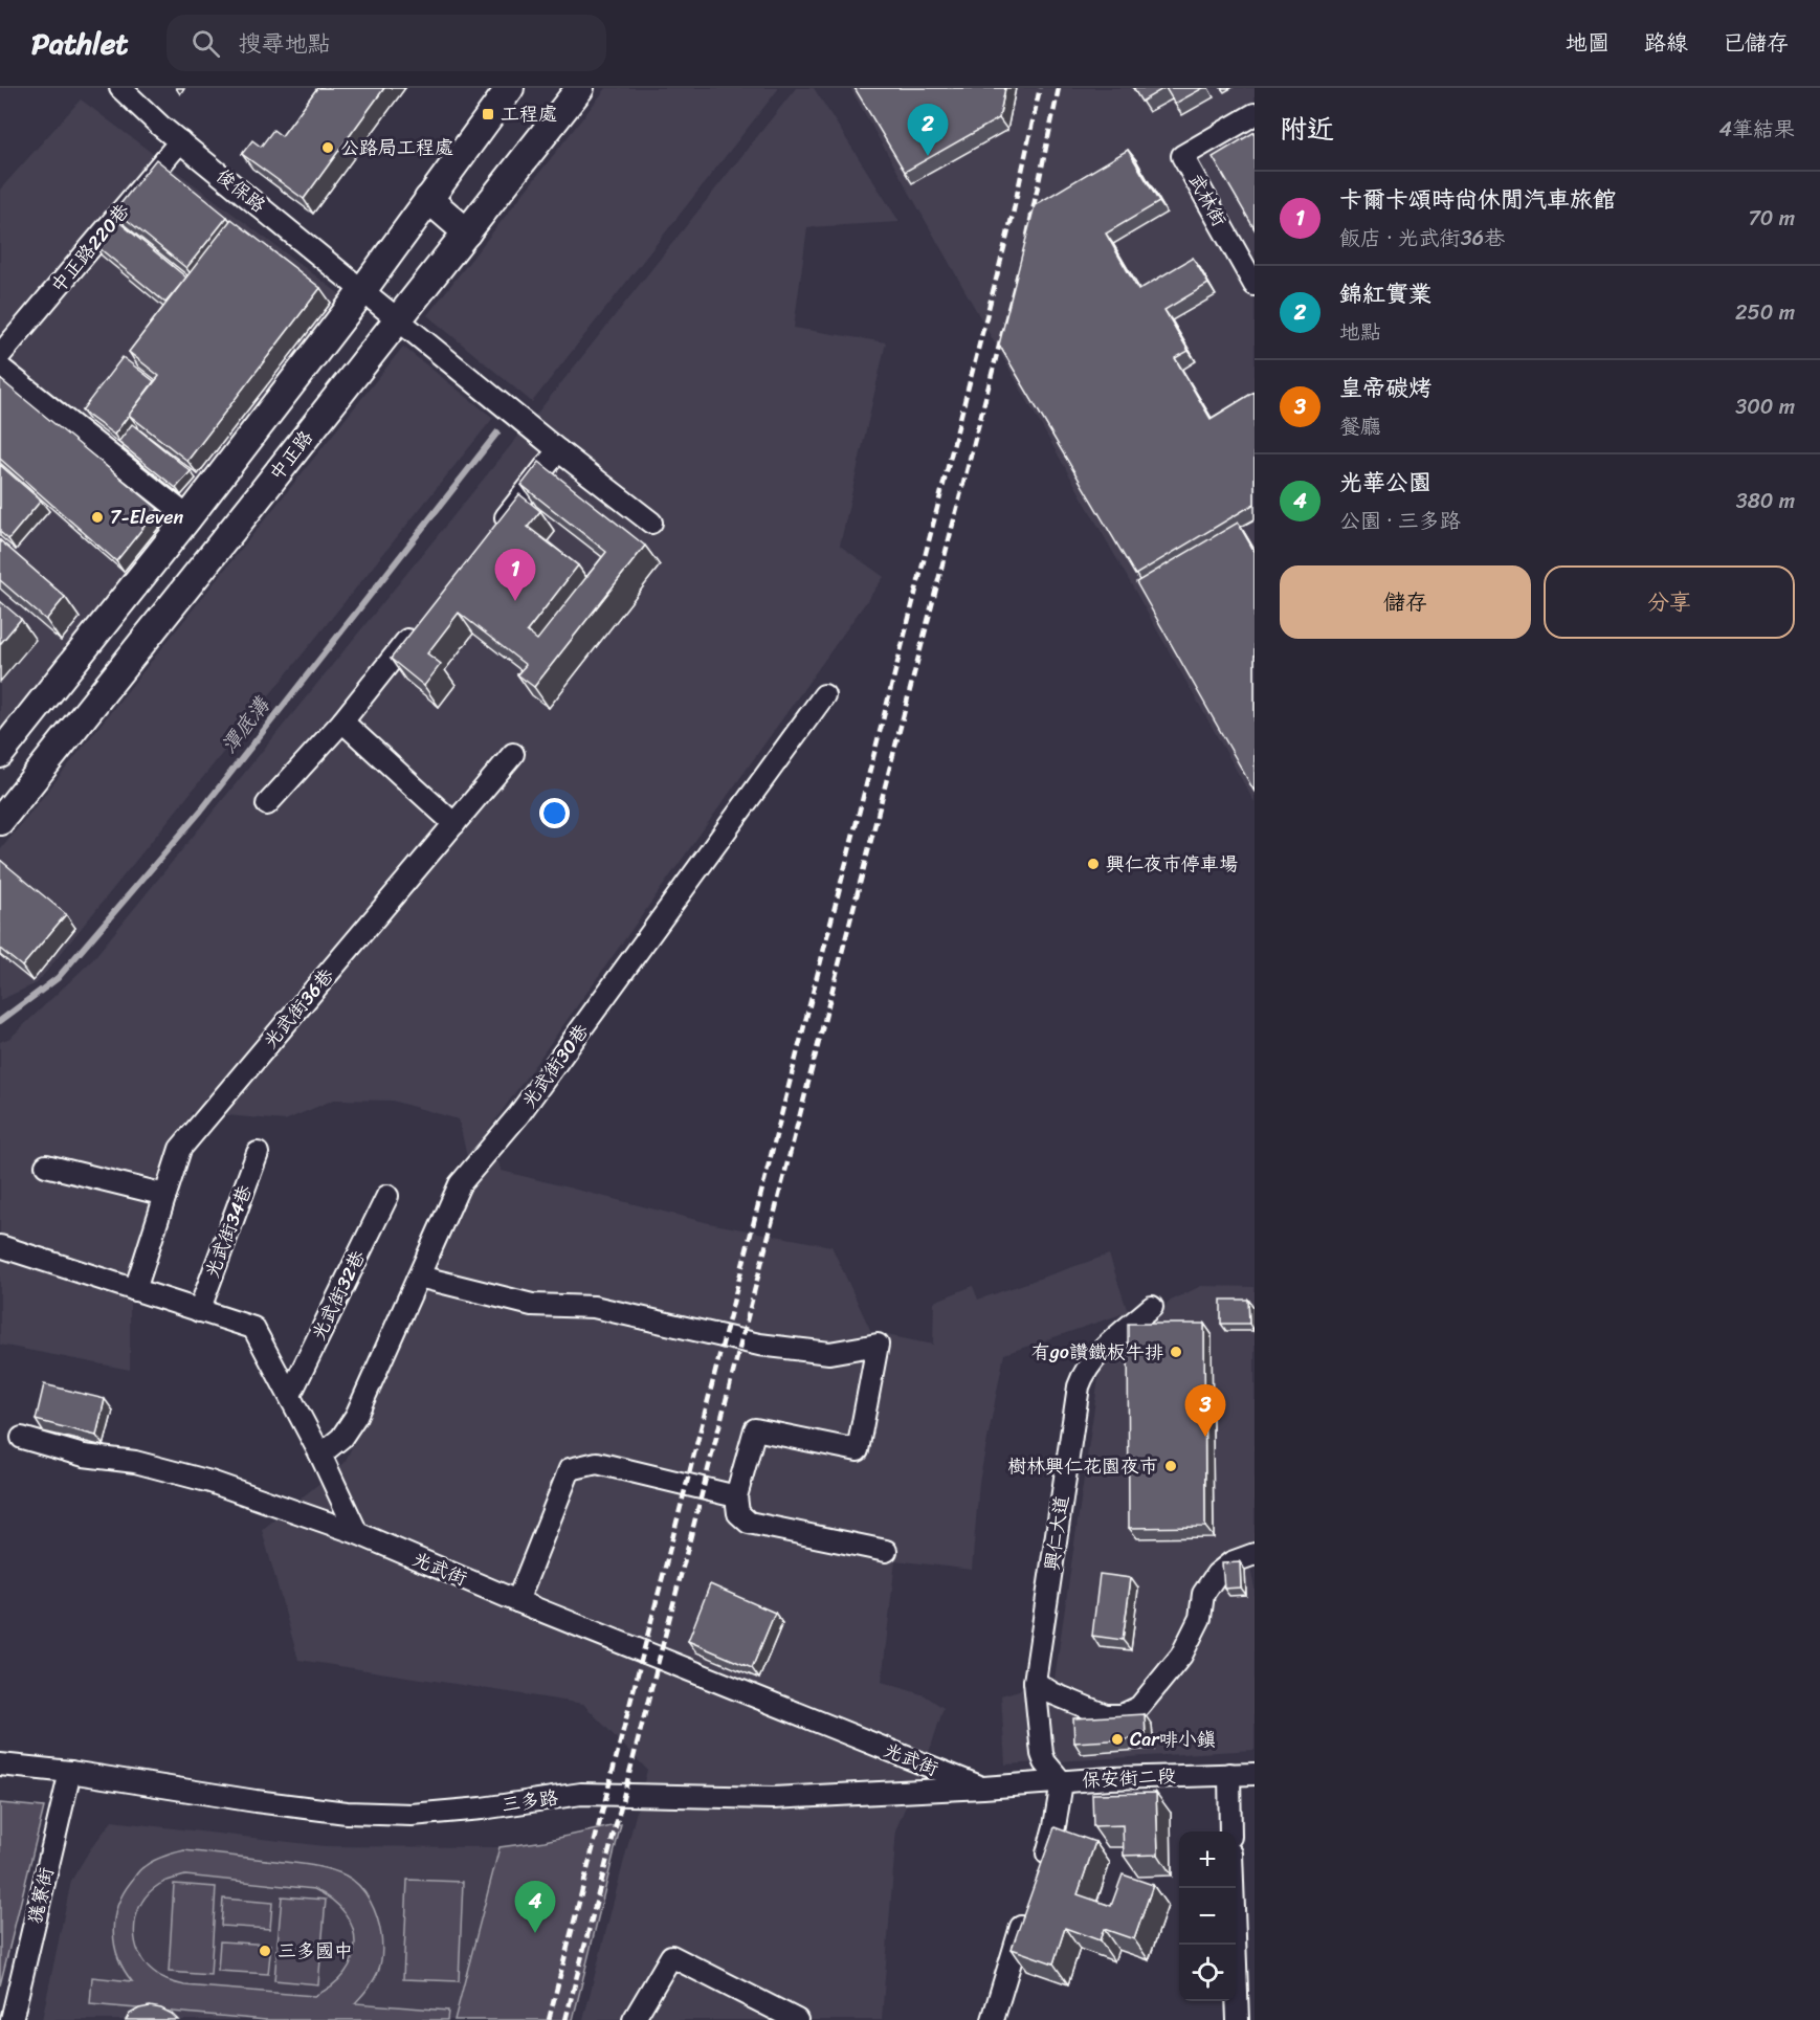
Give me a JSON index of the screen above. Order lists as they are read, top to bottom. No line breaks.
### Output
{"streets":{"main road":["中正路"],"street":["俊保路","武林街","中正路220巷","光武街36巷","光武街30巷","光武街34巷","光武街32巷","興仁大道","光武街","保安街二段","三多路","獇寮街"]},"crossings":[["俊保路","中正路220巷"],["俊保路","中正路"],["興仁大道","保安街二段"],["興仁大道","三多路"],["光武街","三多路"],["保安街二段","三多路"],["三多路","獇寮街"]],"water":["潭底溝"],"places":{"transit":["工程處"],"other":["公路局工程處","7-Eleven","興仁夜市停車場","有go讚鐵板牛排","樹林興仁花園夜市","Car啡小鎮","三多國中"]},"page":{"header":"Pathlet","search":"搜尋地點","nav":["地圖","路線","已儲存"],"heading":["附近","4筆結果"],"pins":["2","1","3","4"],"list":[{"mark":"1","name":"卡爾卡頌時尚休閒汽車旅館","note":"飯店 · 光武街36巷","value":"70 m"},{"mark":"2","name":"錦紅實業","note":"地點","value":"250 m"},{"mark":"3","name":"皇帝碳烤","note":"餐廳","value":"300 m"},{"mark":"4","name":"光華公園","note":"公園 · 三多路","value":"380 m"}],"buttons":["儲存","分享"],"map_buttons":["+","−"]}}
